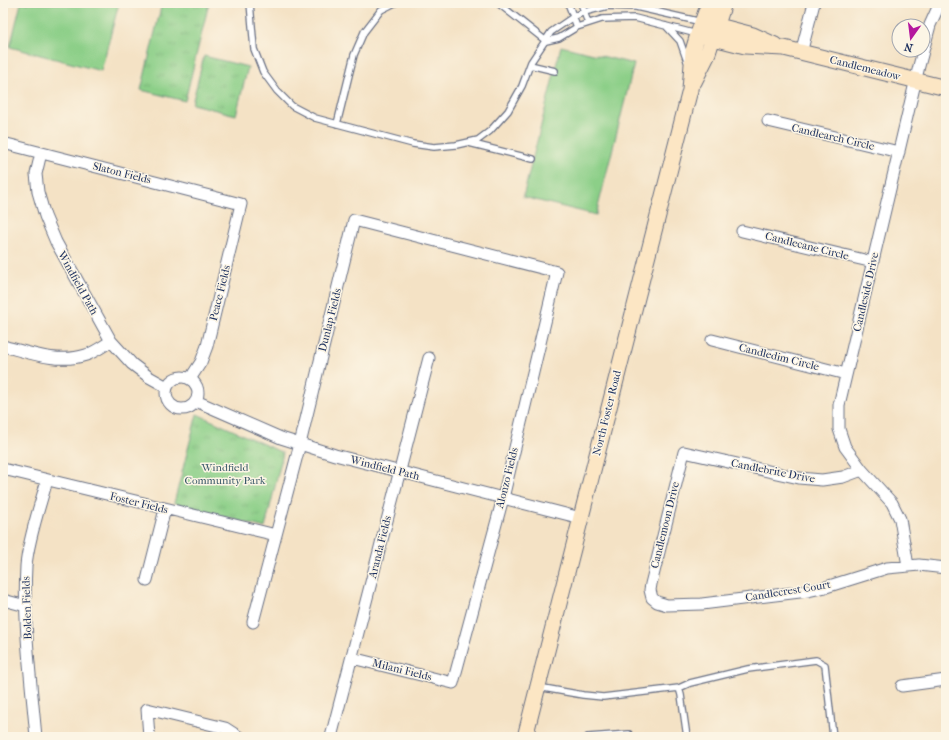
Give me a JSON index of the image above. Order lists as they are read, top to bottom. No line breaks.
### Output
{"streets":{"main road":["Candlemeadow","North Foster Road"],"street":["Candlearch Circle","Slaton Fields","Candlecane Circle","Windfield Path","Candleside Drive","Peace Fields","Dunlap Fields","Candledim Circle","Candlebrite Drive","Alonzo Fields","Foster Fields","Candlemoon Drive","Aranda Fields","Candlecrest Court","Bolden Fields","Milani Fields"]},"crossings":[["Candlemeadow","Candleside Drive"],["Candlemeadow","North Foster Road"],["Candlearch Circle","Candleside Drive"],["Slaton Fields","Windfield Path"],["Slaton Fields","Peace Fields"],["Candlecane Circle","Candleside Drive"],["Windfield Path","Peace Fields"],["Windfield Path","Dunlap Fields"],["Windfield Path","North Foster Road"],["Windfield Path","Alonzo Fields"],["Windfield Path","Aranda Fields"],["Candleside Drive","Candledim Circle"],["Candleside Drive","Candlebrite Drive"],["Candleside Drive","Candlecrest Court"],["Dunlap Fields","Alonzo Fields"],["Dunlap Fields","Foster Fields"],["Candlebrite Drive","Candlemoon Drive"],["Alonzo Fields","Milani Fields"],["Foster Fields","Bolden Fields"],["Candlemoon Drive","Candlecrest Court"],["Aranda Fields","Milani Fields"]],"parks":["Windfield Community Park"],"north":"bottom"}
